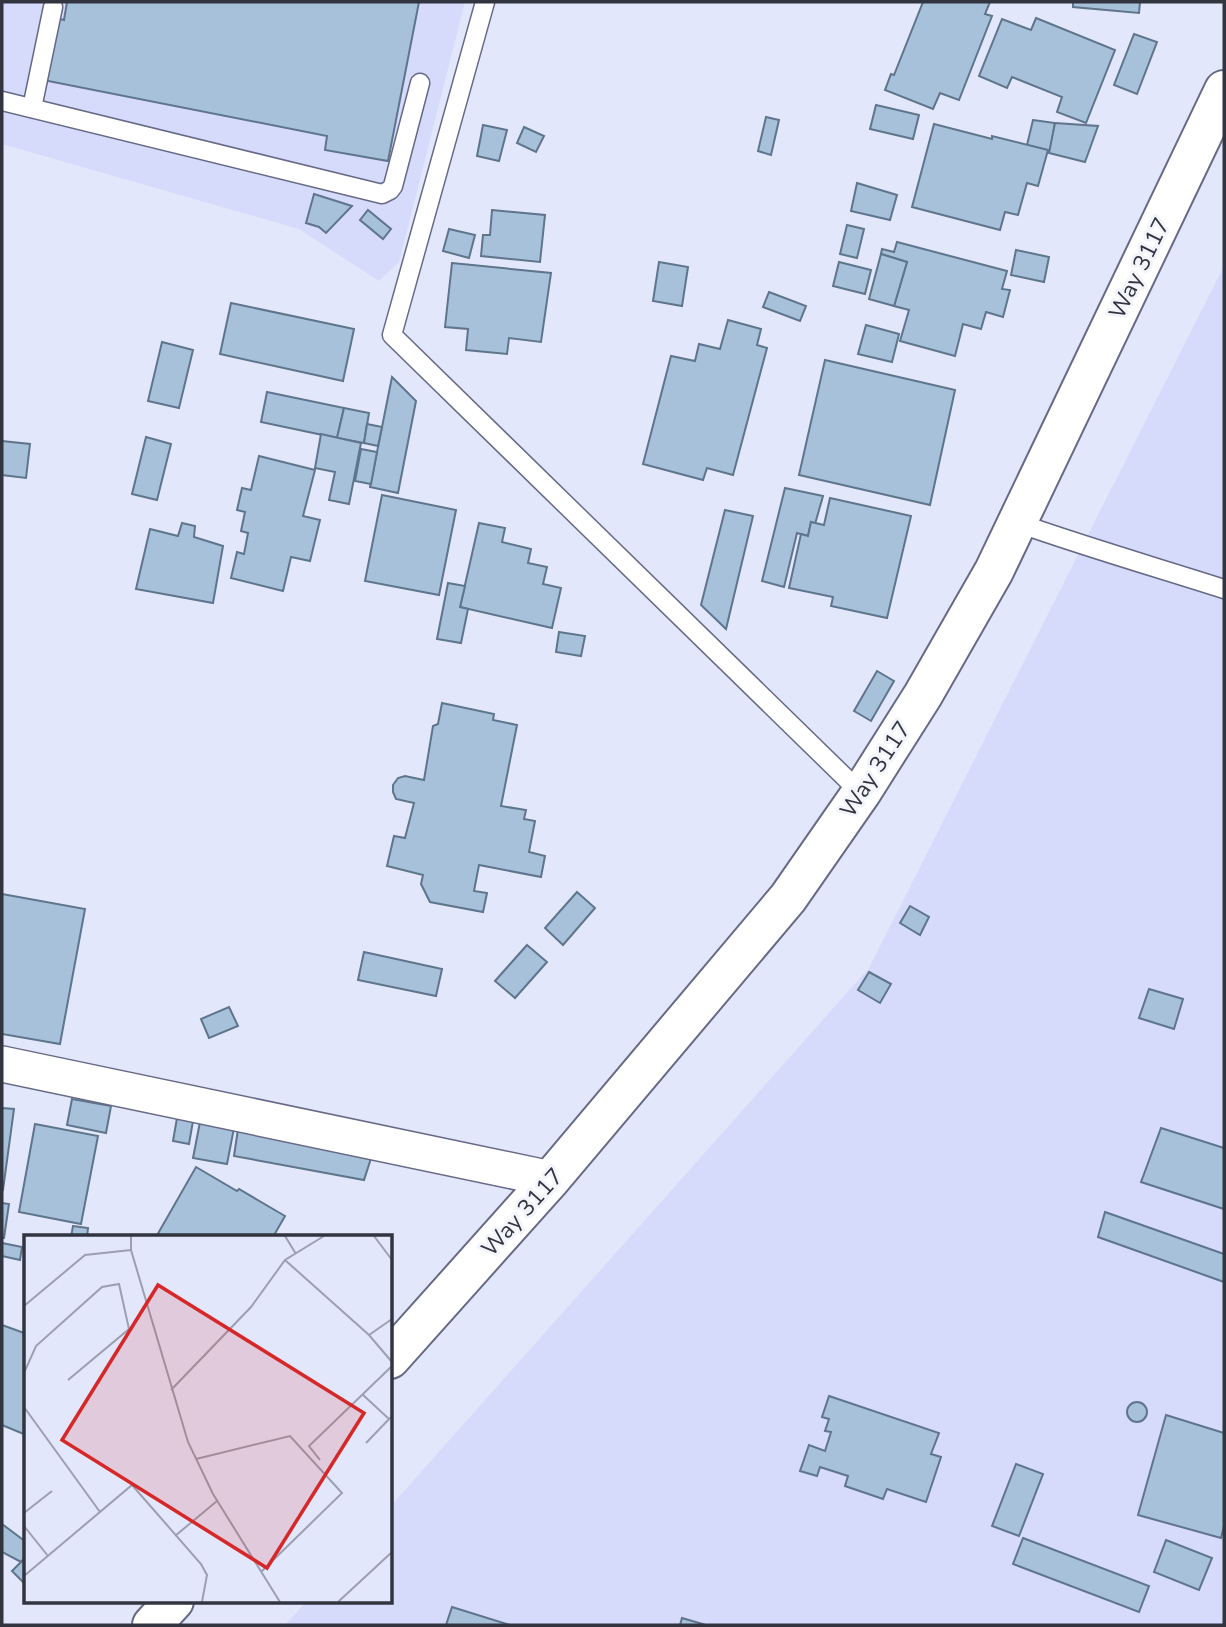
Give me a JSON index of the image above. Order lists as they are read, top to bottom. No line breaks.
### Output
{"streets":{"street":["Way 3117"]}}
